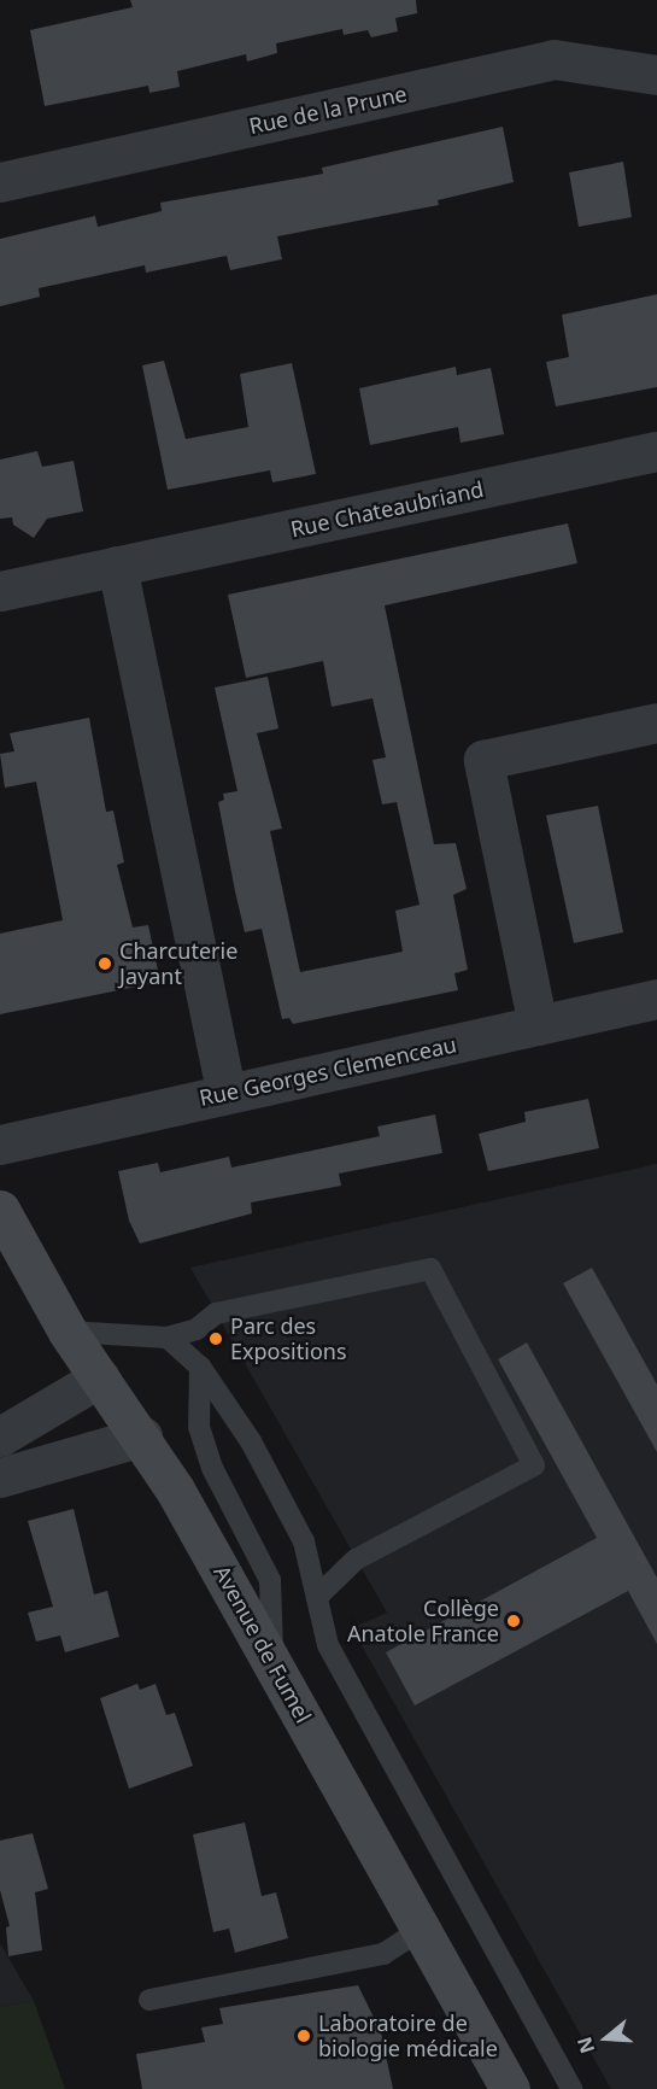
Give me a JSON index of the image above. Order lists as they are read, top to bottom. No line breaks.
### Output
{"streets":{"main road":["Avenue de Fumel"],"street":["Rue de la Prune","Rue Chateaubriand","Rue Georges Clemenceau"]},"places":["Charcuterie Jayant","Parc des Expositions","Collège Anatole France","Laboratoire de biologie médicale"],"north":"left"}
